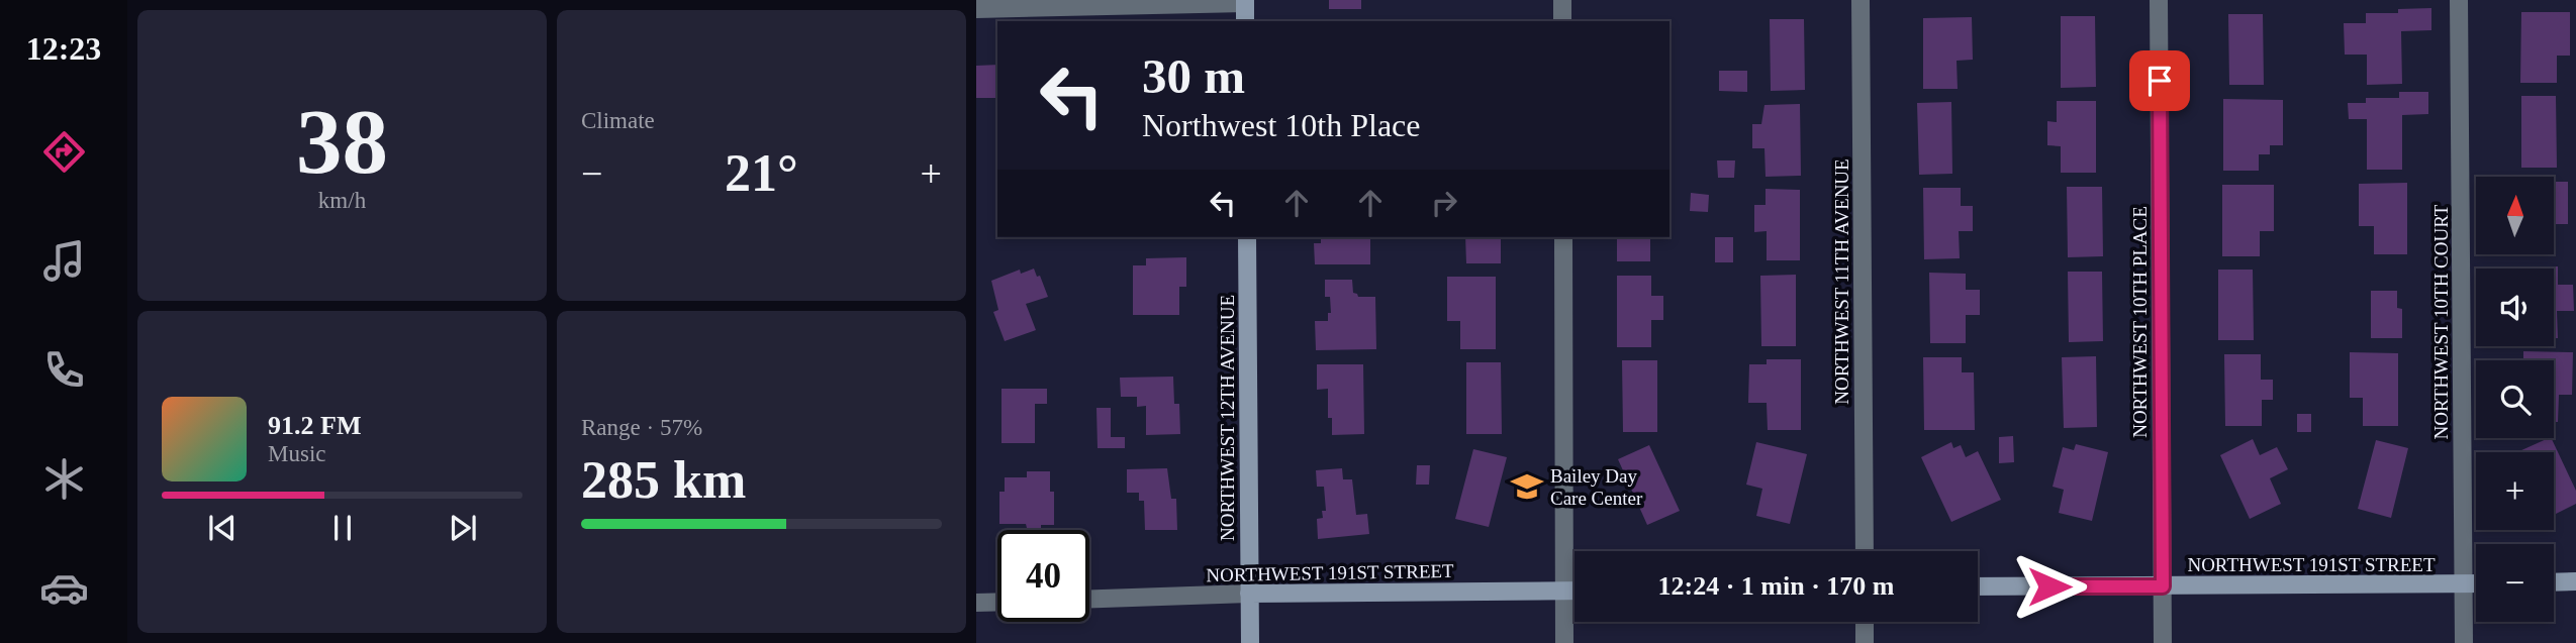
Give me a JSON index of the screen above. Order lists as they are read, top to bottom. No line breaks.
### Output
{"streets":{"street":["NORTHWEST 11TH AVENUE","NORTHWEST 10TH PLACE","NORTHWEST 10TH COURT","NORTHWEST 12TH AVENUE","NORTHWEST 191ST STREET"]},"crossings":[["NORTHWEST 10TH PLACE","NORTHWEST 191ST STREET"],["NORTHWEST 10TH COURT","NORTHWEST 191ST STREET"],["NORTHWEST 12TH AVENUE","NORTHWEST 191ST STREET"]],"places":{"school or university":["Bailey Day Care Center"]},"north":"top","page":{"tabs":"12:23","tile":[["38","km/h"],"Climate",["Range · 57%","285 km"]],"turn":["30 m","Northwest 10th Place"],"heat":["−","21°","+"],"map_buttons":["+","−"],"song":["91.2 FM","Music"],"limit":"40","trip":"12:24 · 1 min · 170 m"}}
